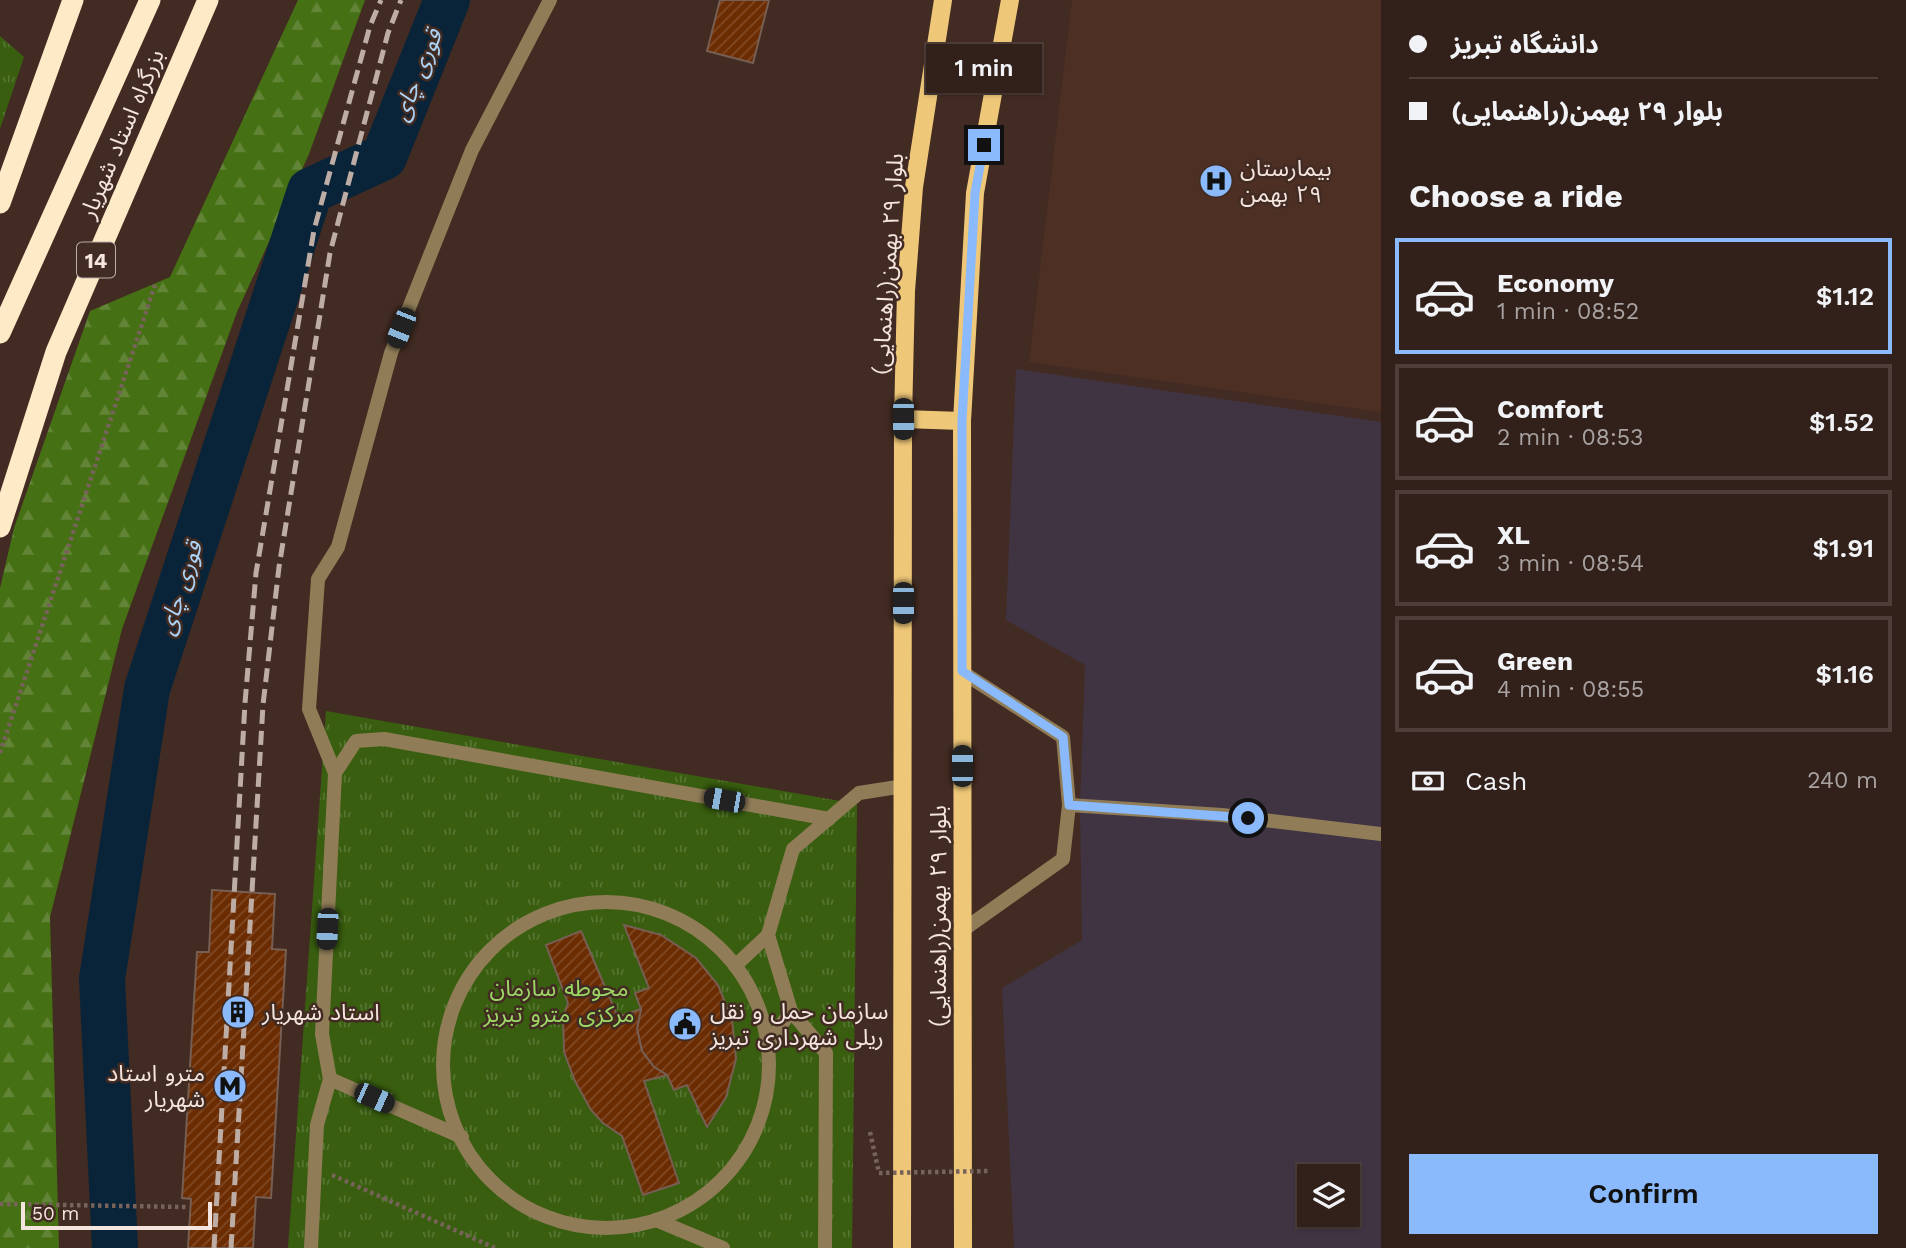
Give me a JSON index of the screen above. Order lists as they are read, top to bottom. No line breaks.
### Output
{"streets":{"highway":["بزرگراه استاد شهریار","14"],"main road":["بلوار ٢٩ بهمن(راهنمایی)"]},"water":["قوری چای"],"parks":["محوطه سازمان مرکزی مترو تبریز"],"places":{"hospital":["بیمارستان ٢٩ بهمن"],"building":["استاد شهریار"],"public building":["سازمان حمل و نقل ریلی شهرداری تبریز"],"metro station":["مترو استاد شهریار"]},"scale_bar":"50 m","page":{"banner":["دانشگاه تبریز","بلوار ٢٩ بهمن(راهنمایی)"],"bubble":"1 min","heading":"Choose a ride","list":[{"name":"Economy","note":"1 min · 08:52","value":"$1.12"},{"name":"Comfort","note":"2 min · 08:53","value":"$1.52"},{"name":"XL","note":"3 min · 08:54","value":"$1.91"},{"name":"Green","note":"4 min · 08:55","value":"$1.16"}],"pay":["Cash","240 m"],"buttons":"Confirm","scale":"50 m"}}
